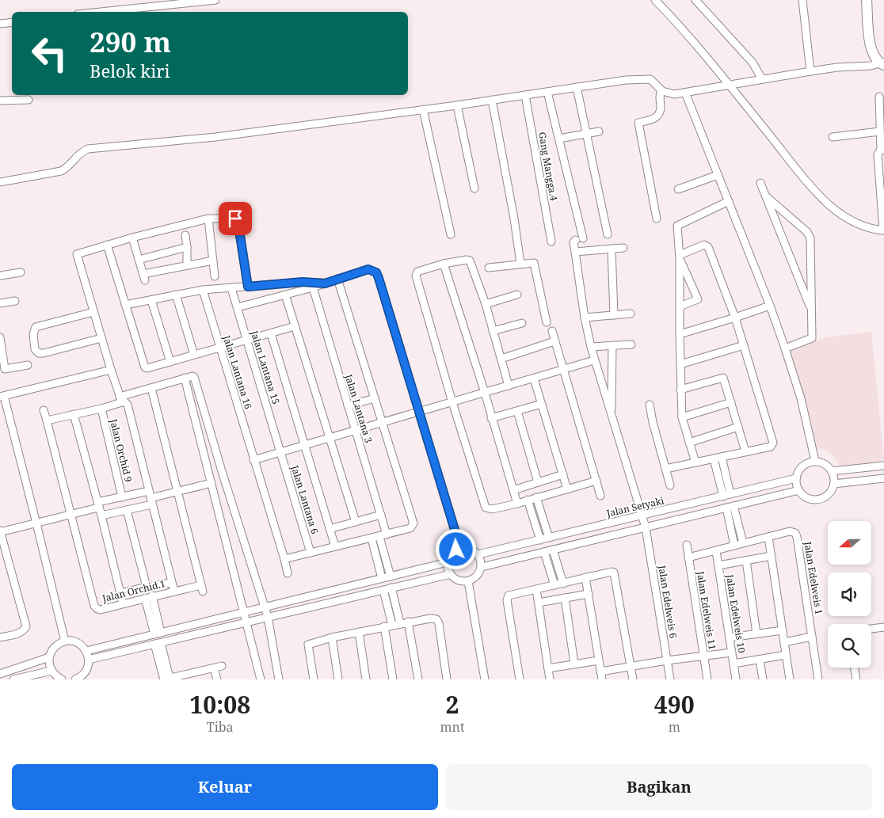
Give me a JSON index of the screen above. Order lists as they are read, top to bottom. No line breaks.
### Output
{"streets":{"street":["Gang Mangga.4","Jalan Lantana 15","Jalan Lantana 16","Jalan Lantana 3","Jalan Orchid 9","Jalan Lantana 6","Jalan Setyaki","Jalan Edelweis 1","Jalan Orchid.1","Jalan Edelweis 6","Jalan Edelweis 11","Jalan Edelweis 10"]},"crossings":[["Jalan Lantana 15","Jalan Lantana 6"],["Jalan Setyaki","Jalan Edelweis 6"],["Jalan Edelweis 1","Jalan Edelweis 11"],["Jalan Edelweis 1","Jalan Edelweis 10"]],"north":"left","page":{"turn":["290 m","Belok kiri"],"eta":["10:08","Tiba","2","mnt","490","m"],"buttons":["Keluar","Bagikan"]}}
